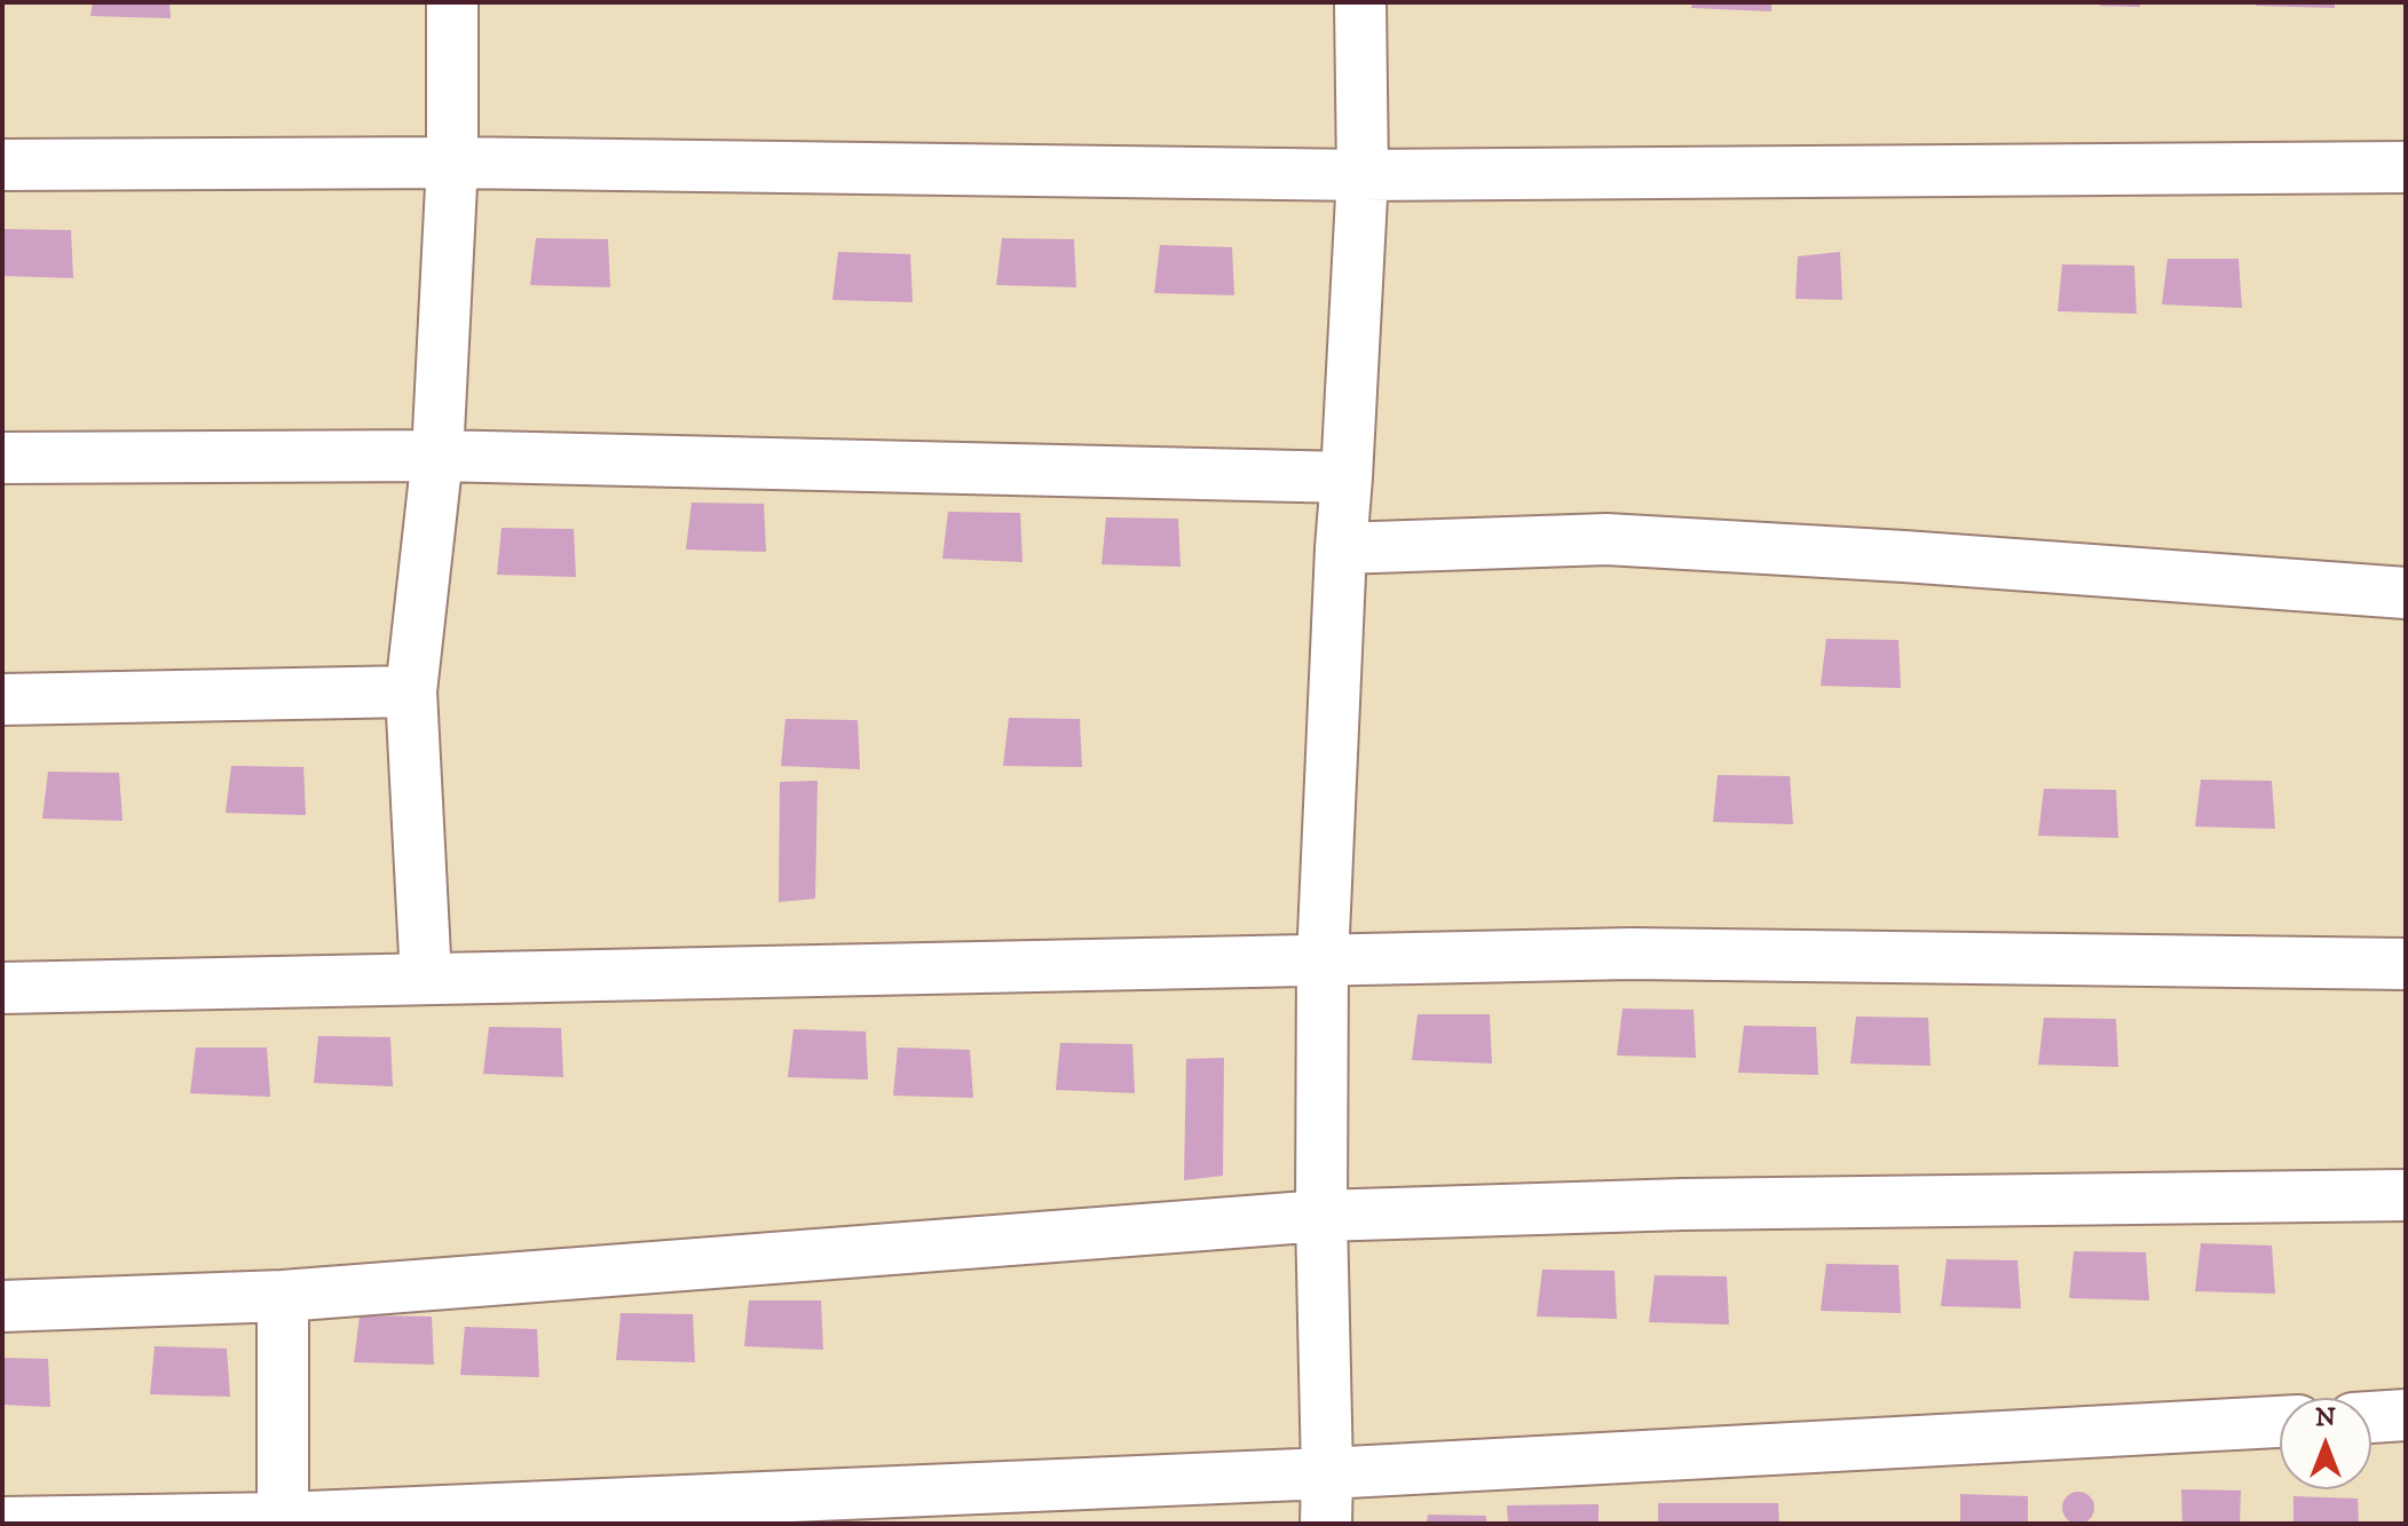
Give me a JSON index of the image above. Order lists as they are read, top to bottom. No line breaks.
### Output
{"north":"top"}
